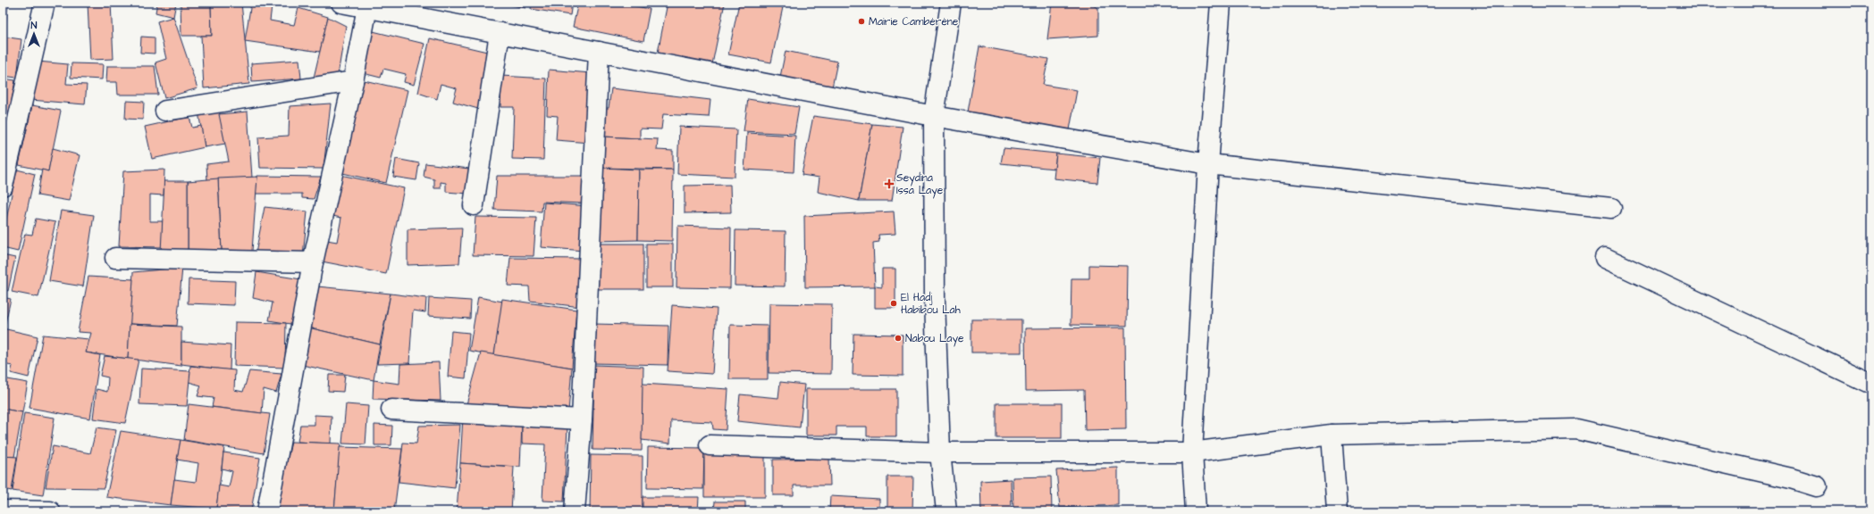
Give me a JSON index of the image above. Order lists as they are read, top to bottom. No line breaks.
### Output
{"places":{"other":["Mairie Cambérène","El Hadj Habibou Lah","Nabou Laye"],"health":["Seydina Issa Laye"]},"north":"top"}
